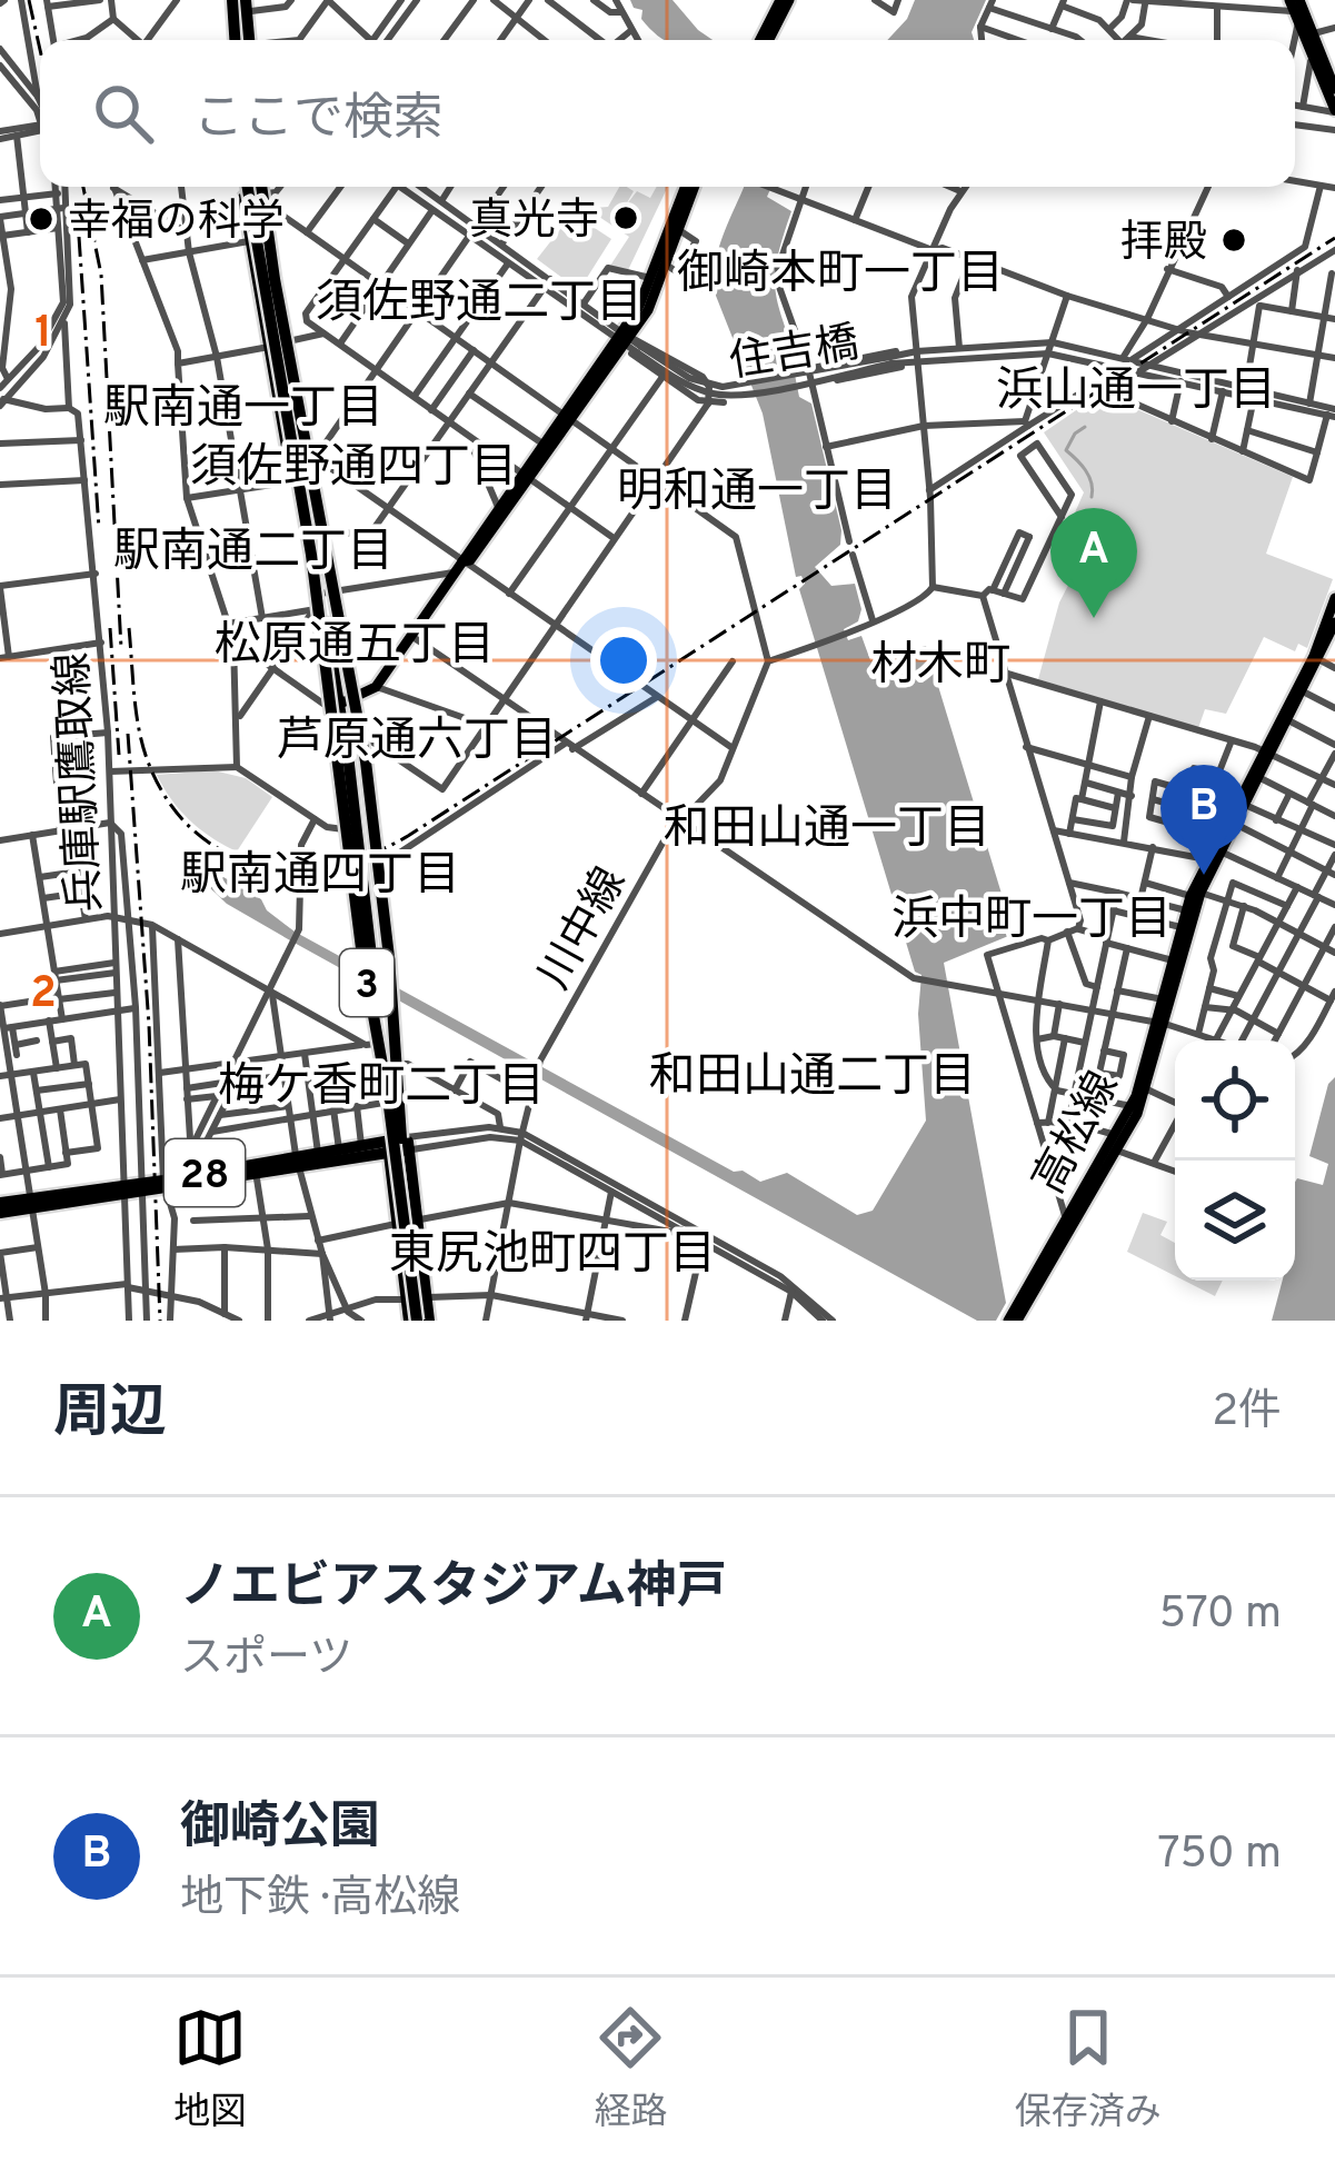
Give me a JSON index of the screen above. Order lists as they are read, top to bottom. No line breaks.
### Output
{"streets":{"highway":["3","28"],"main road":["高松線"],"street":["住吉橋","兵庫駅鷹取線","川中線"]},"crossings":[["兵庫駅鷹取線","28"]],"districts":["御崎本町一丁目","須佐野通二丁目","浜山通一丁目","駅南通一丁目","須佐野通四丁目","明和通一丁目","駅南通二丁目","松原通五丁目","材木町","芦原通六丁目","和田山通一丁目","駅南通四丁目","浜中町一丁目","和田山通二丁目","梅ケ香町二丁目","東尻池町四丁目"],"places":["真光寺","幸福の科学","拝殿"],"page":{"search":"ここで検索","pins":["A","B"],"heading":["周辺","2件"],"list":[{"mark":"A","name":"ノエビアスタジアム神戸","note":"スポーツ","value":"570 m"},{"mark":"B","name":"御崎公園","note":"地下鉄 · 高松線","value":"750 m"}],"nav":["地図","経路","保存済み"]},"grid":{"rows":["1","2"]}}
